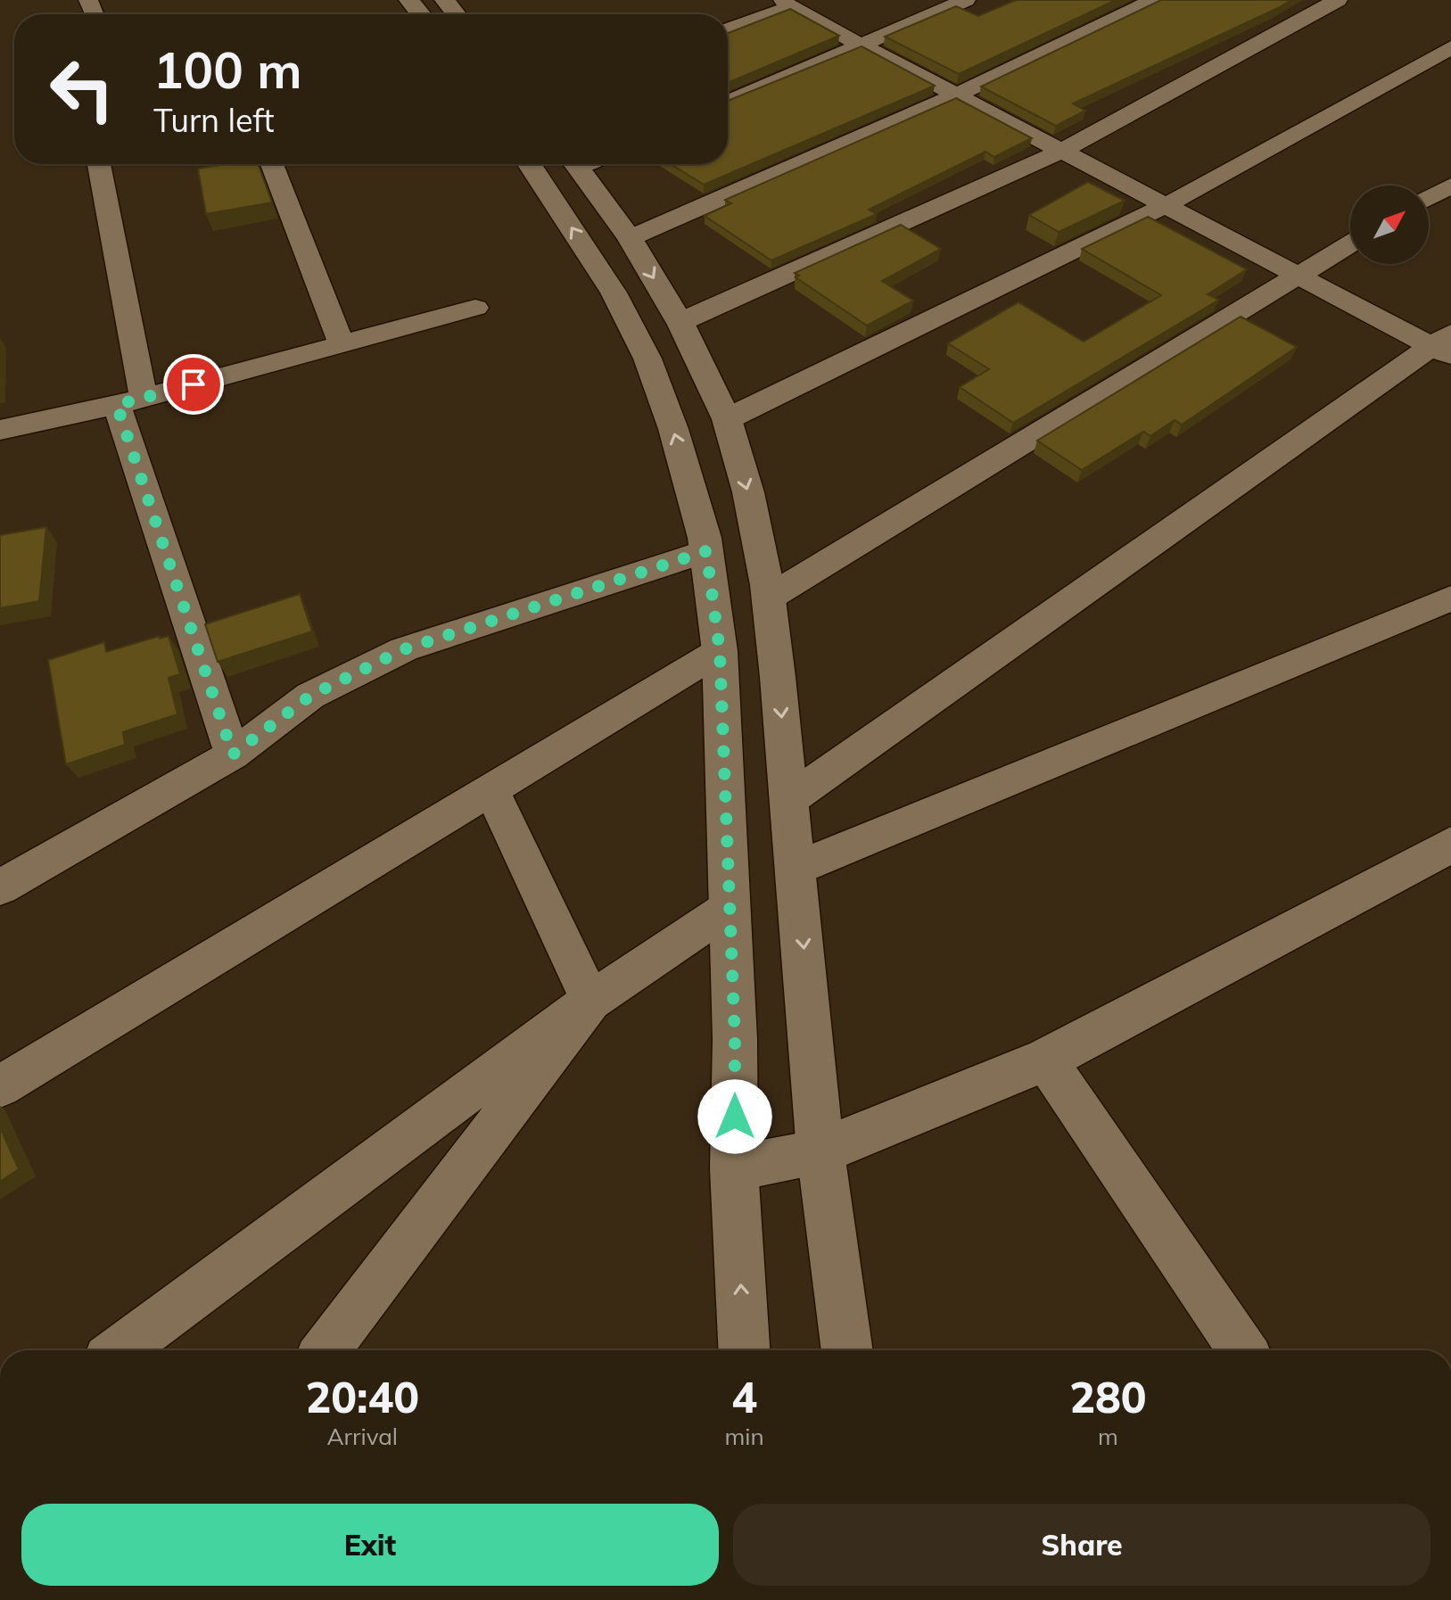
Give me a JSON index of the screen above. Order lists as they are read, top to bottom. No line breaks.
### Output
{"north":"top right","page":{"turn":["100 m","Turn left"],"eta":["20:40","Arrival","4","min","280","m"],"buttons":["Exit","Share"]}}
